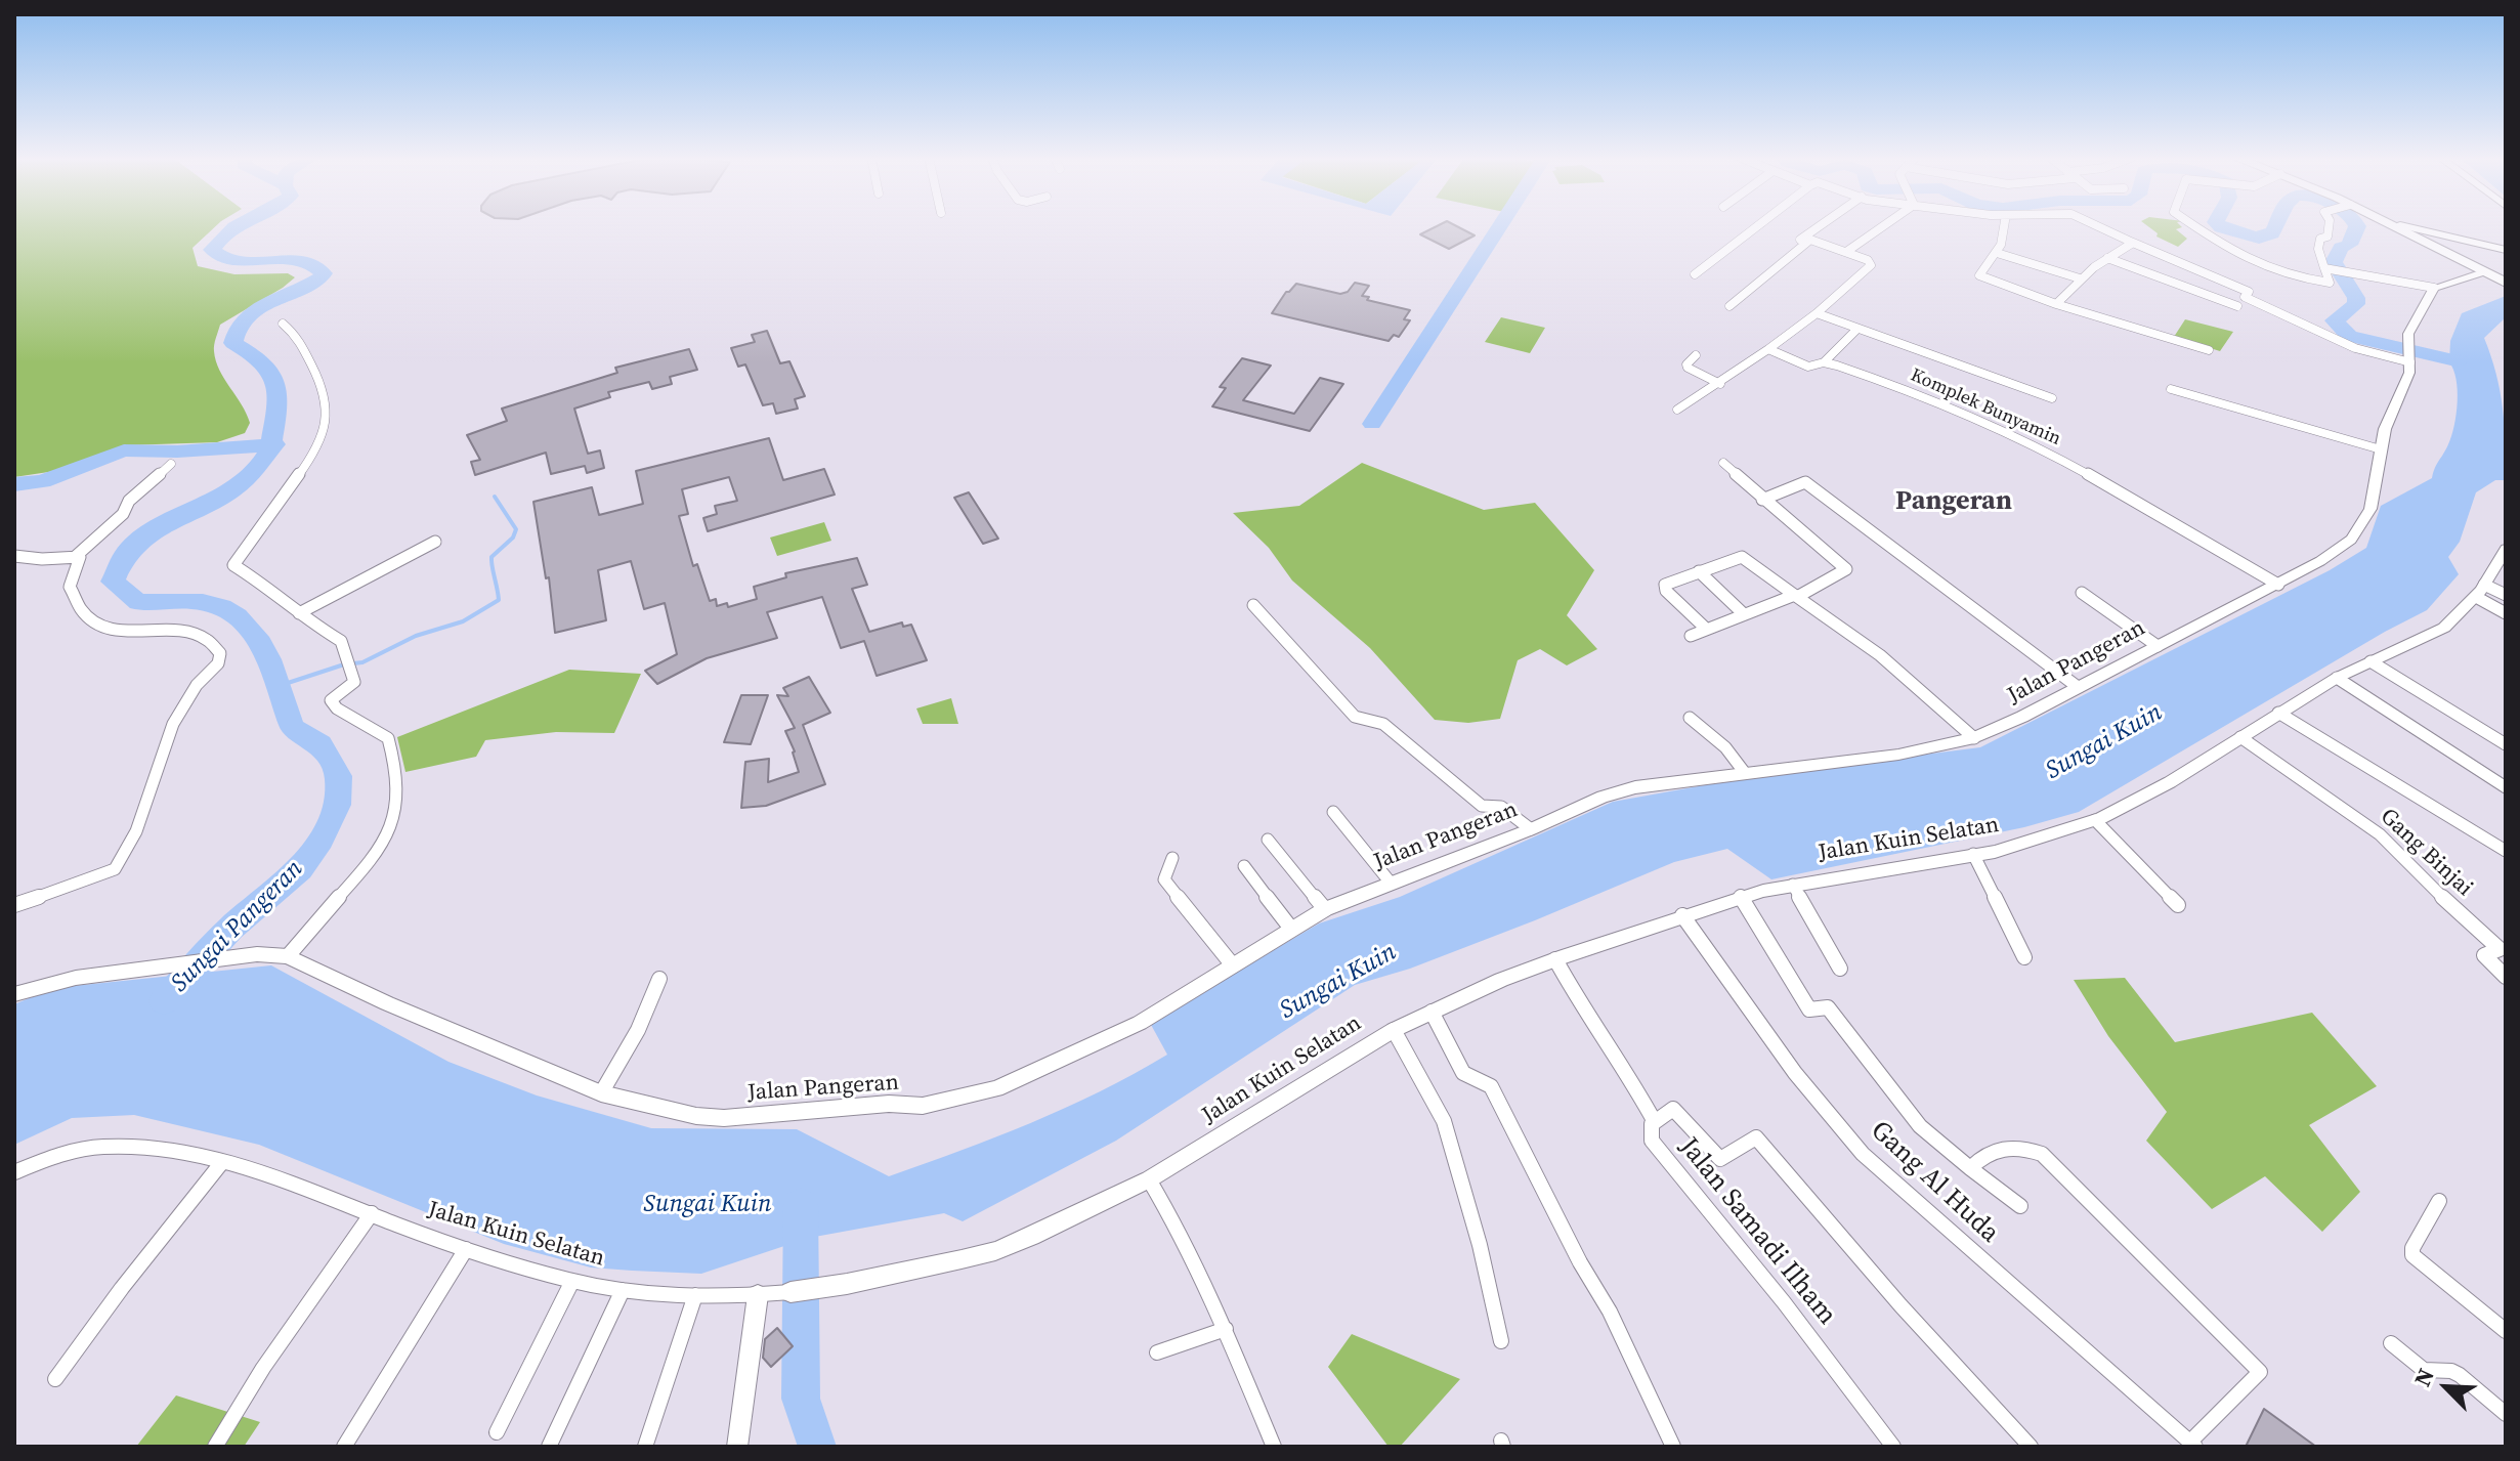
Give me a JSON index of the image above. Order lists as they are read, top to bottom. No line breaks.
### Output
{"streets":{"street":["Komplek Bunyamin","Jalan Pangeran","Jalan Kuin Selatan","Gang Binjai","Gang Al Huda","Jalan Samadi Ilham"]},"crossings":[["Komplek Bunyamin","Jalan Pangeran"],["Jalan Kuin Selatan","Gang Binjai"],["Jalan Kuin Selatan","Gang Al Huda"]],"districts":["Pangeran"],"water":["Sungai Kuin","Sungai Pangeran"],"north":"top left"}
